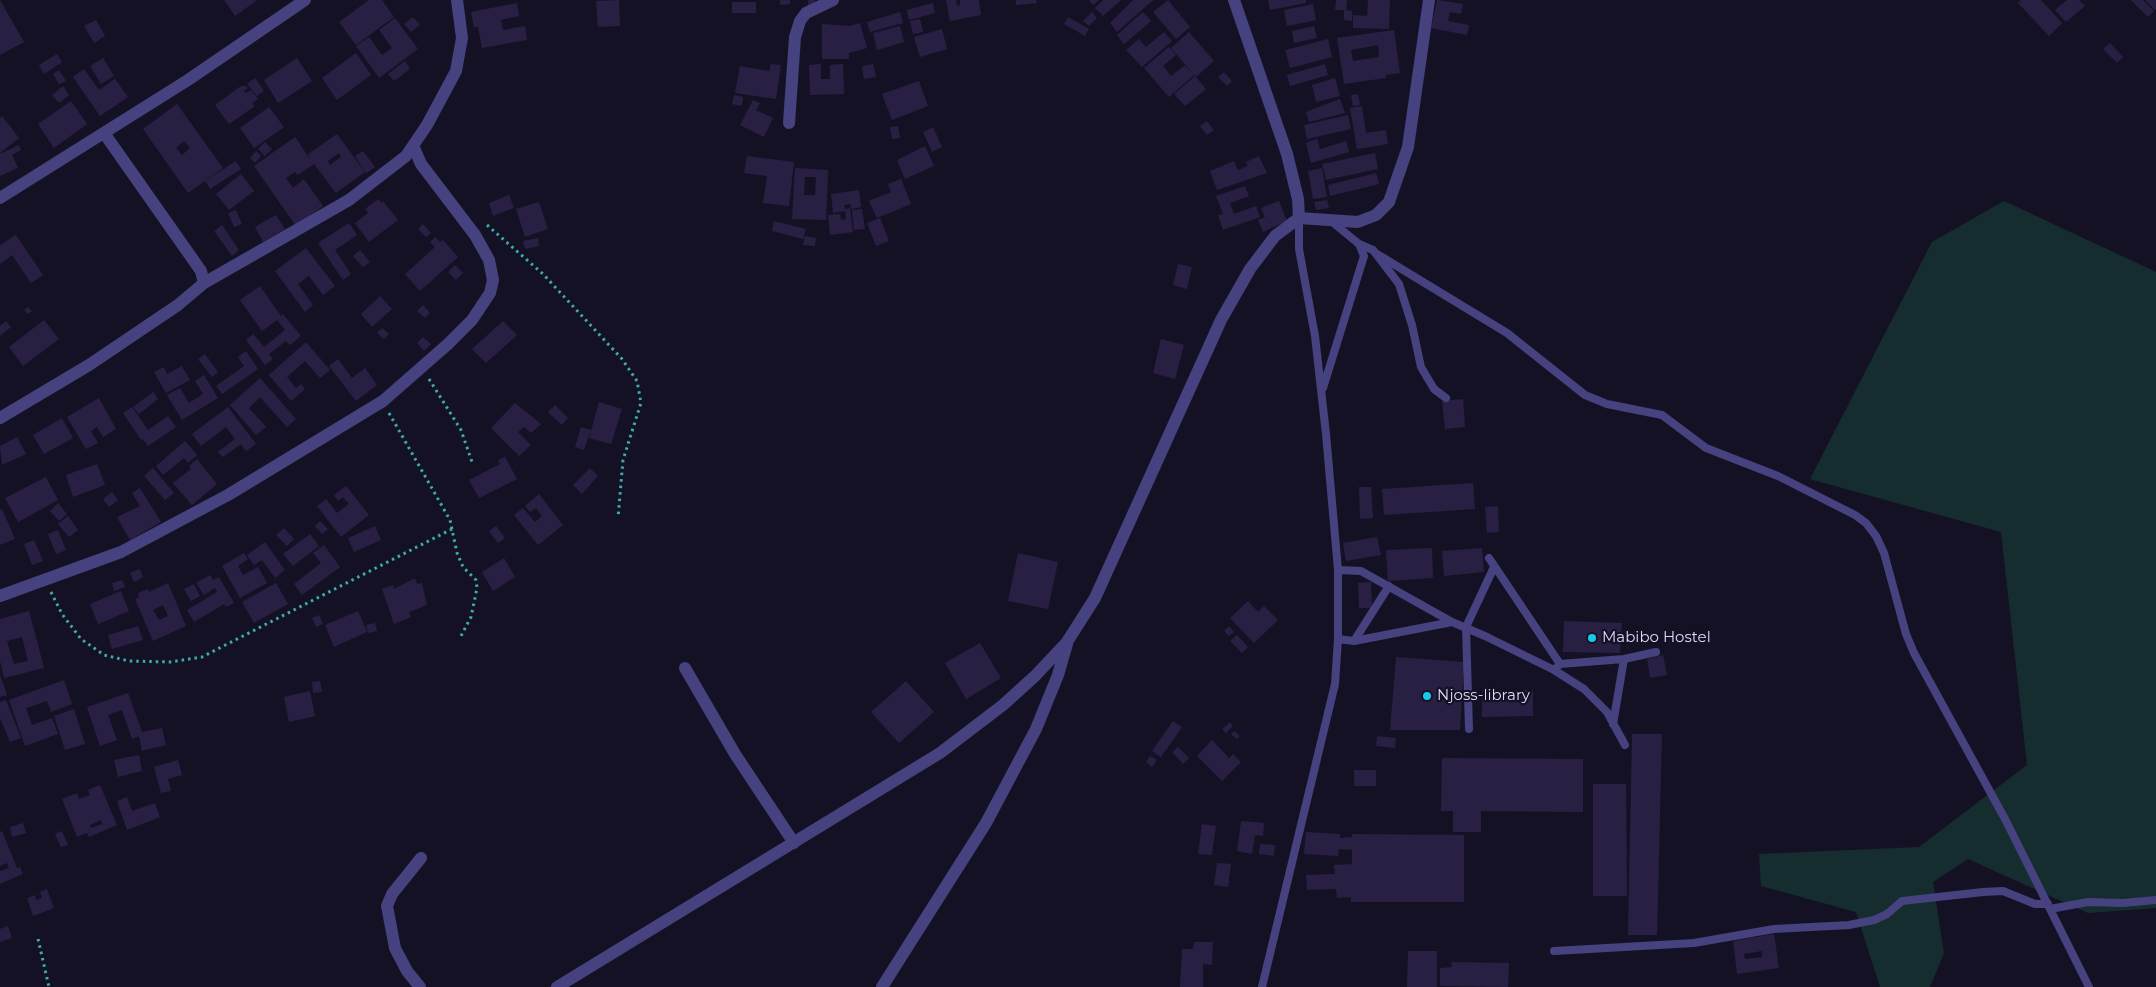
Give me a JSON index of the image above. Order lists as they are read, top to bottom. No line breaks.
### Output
{"places":["Mabibo Hostel","Njoss-library"]}
